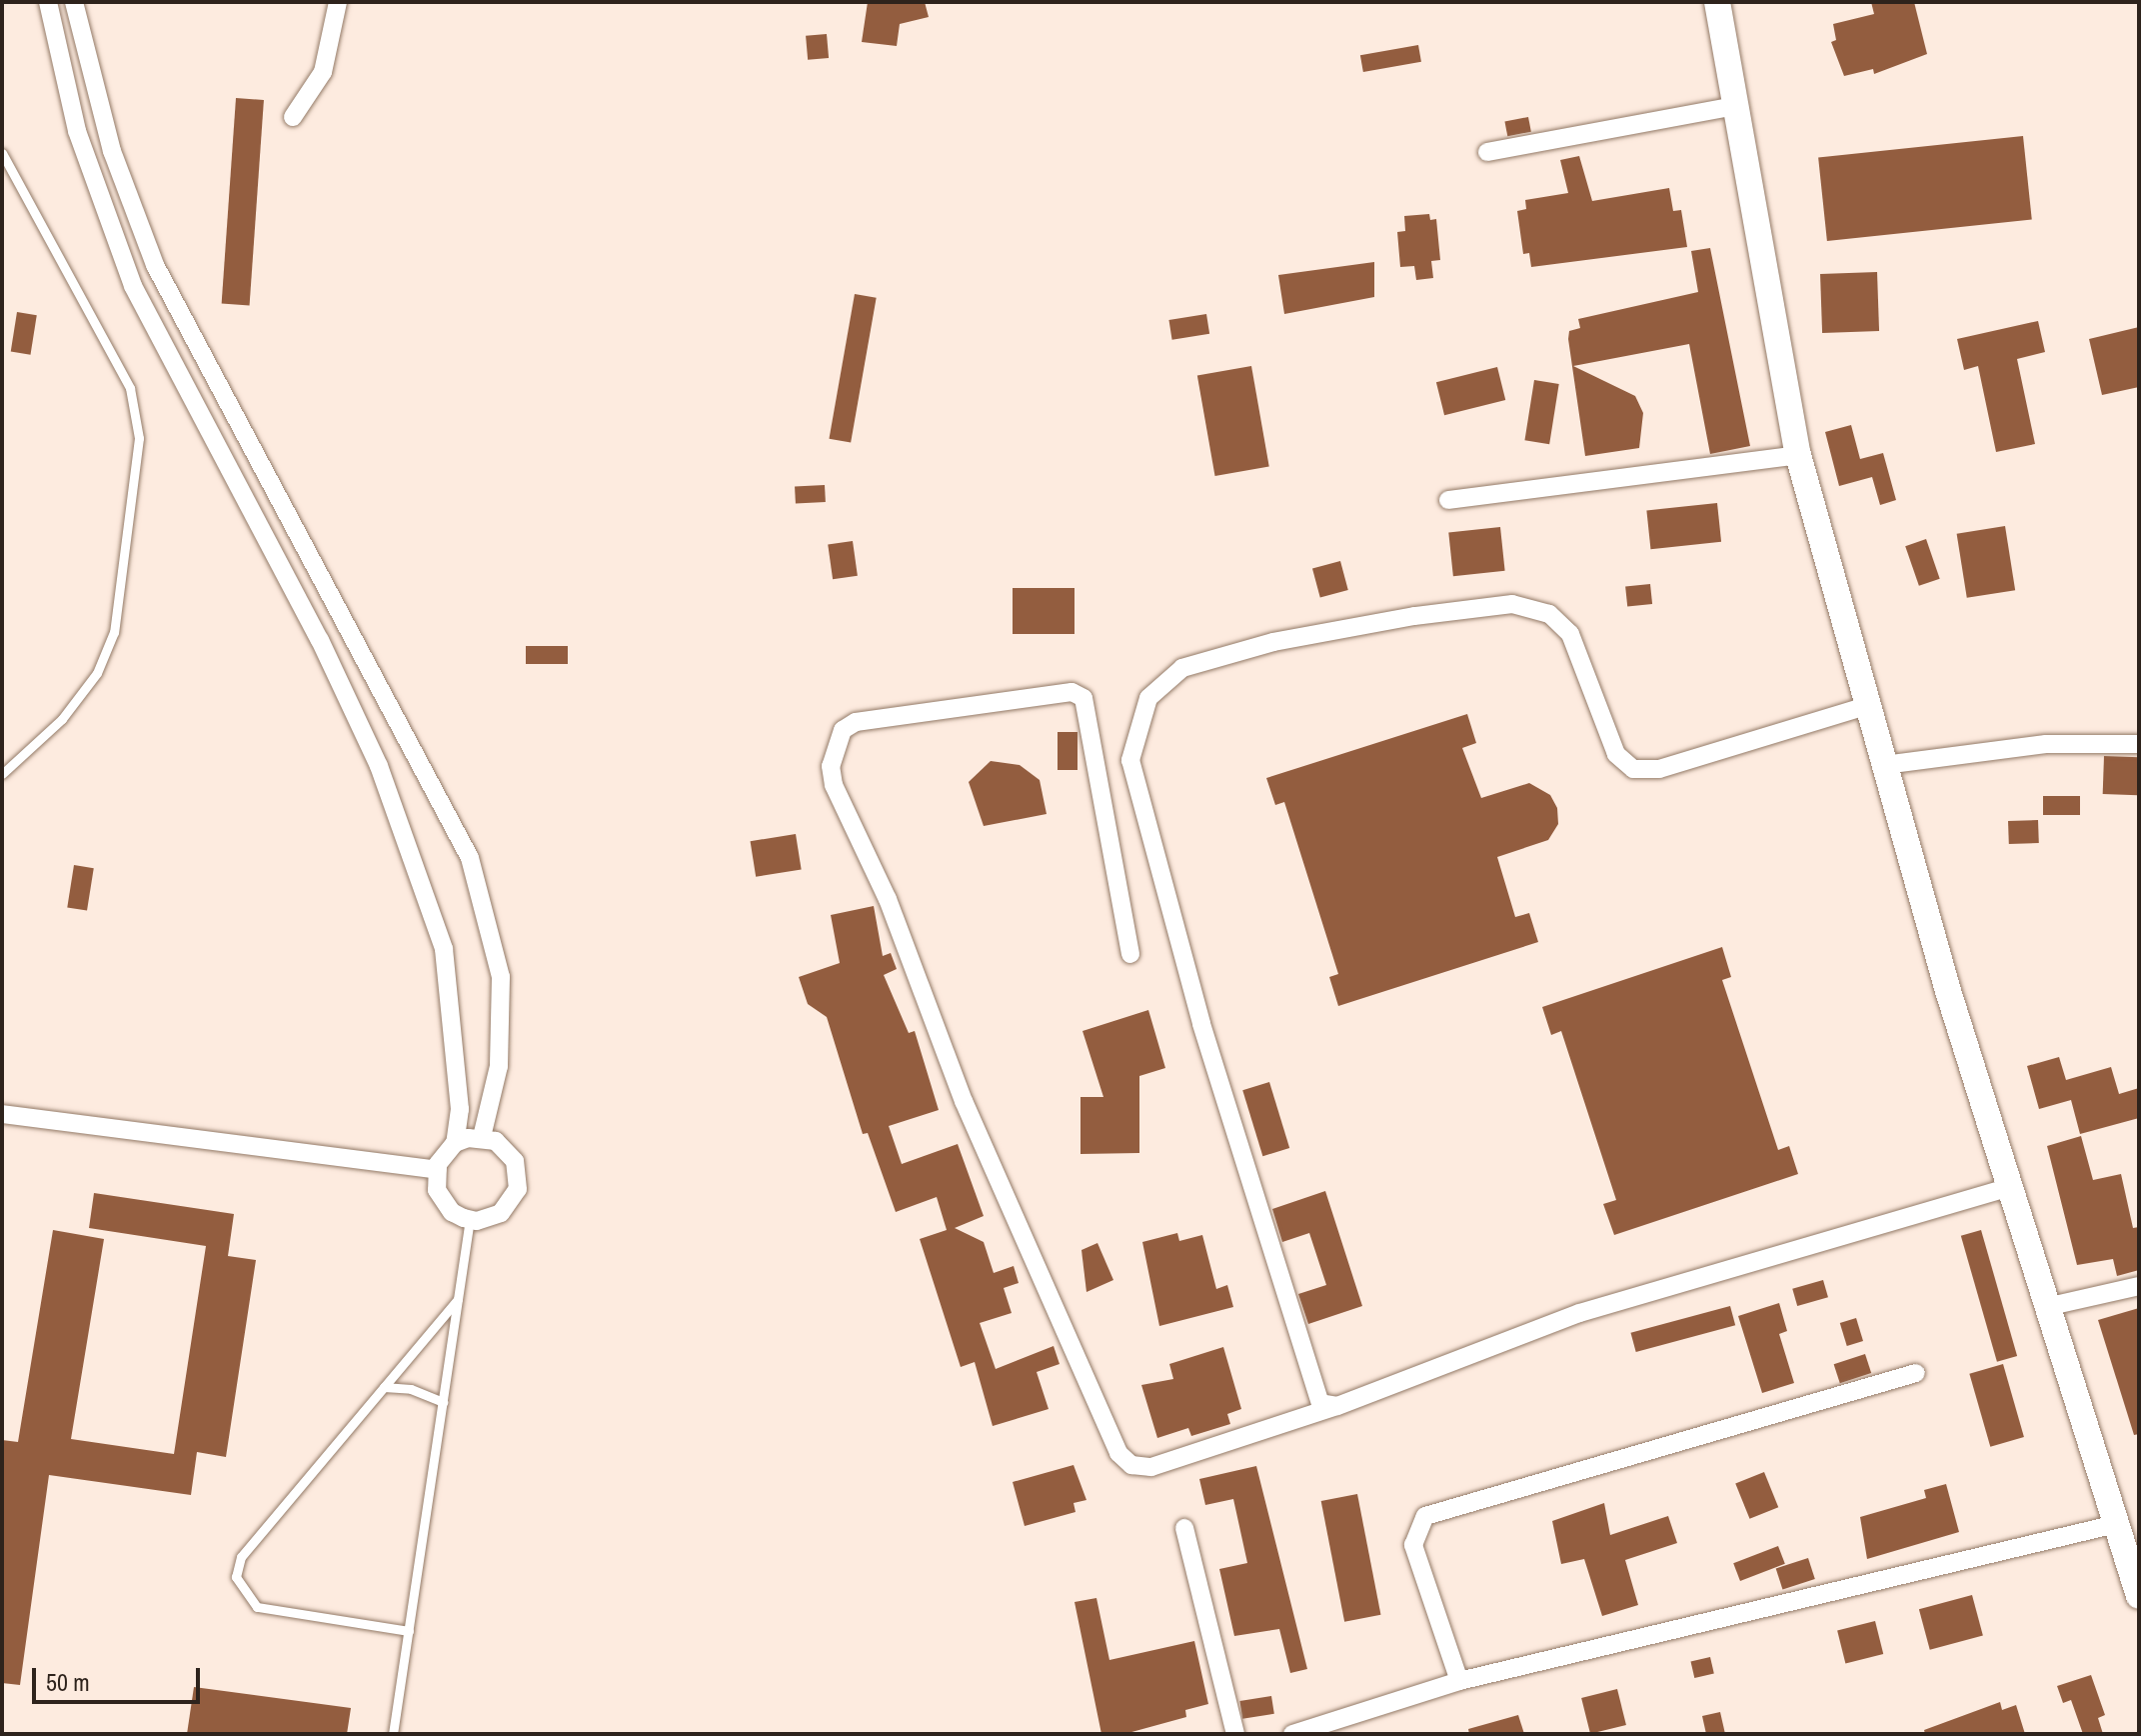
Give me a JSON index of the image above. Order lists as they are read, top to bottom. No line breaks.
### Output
{"scale_bar":"50 m"}
